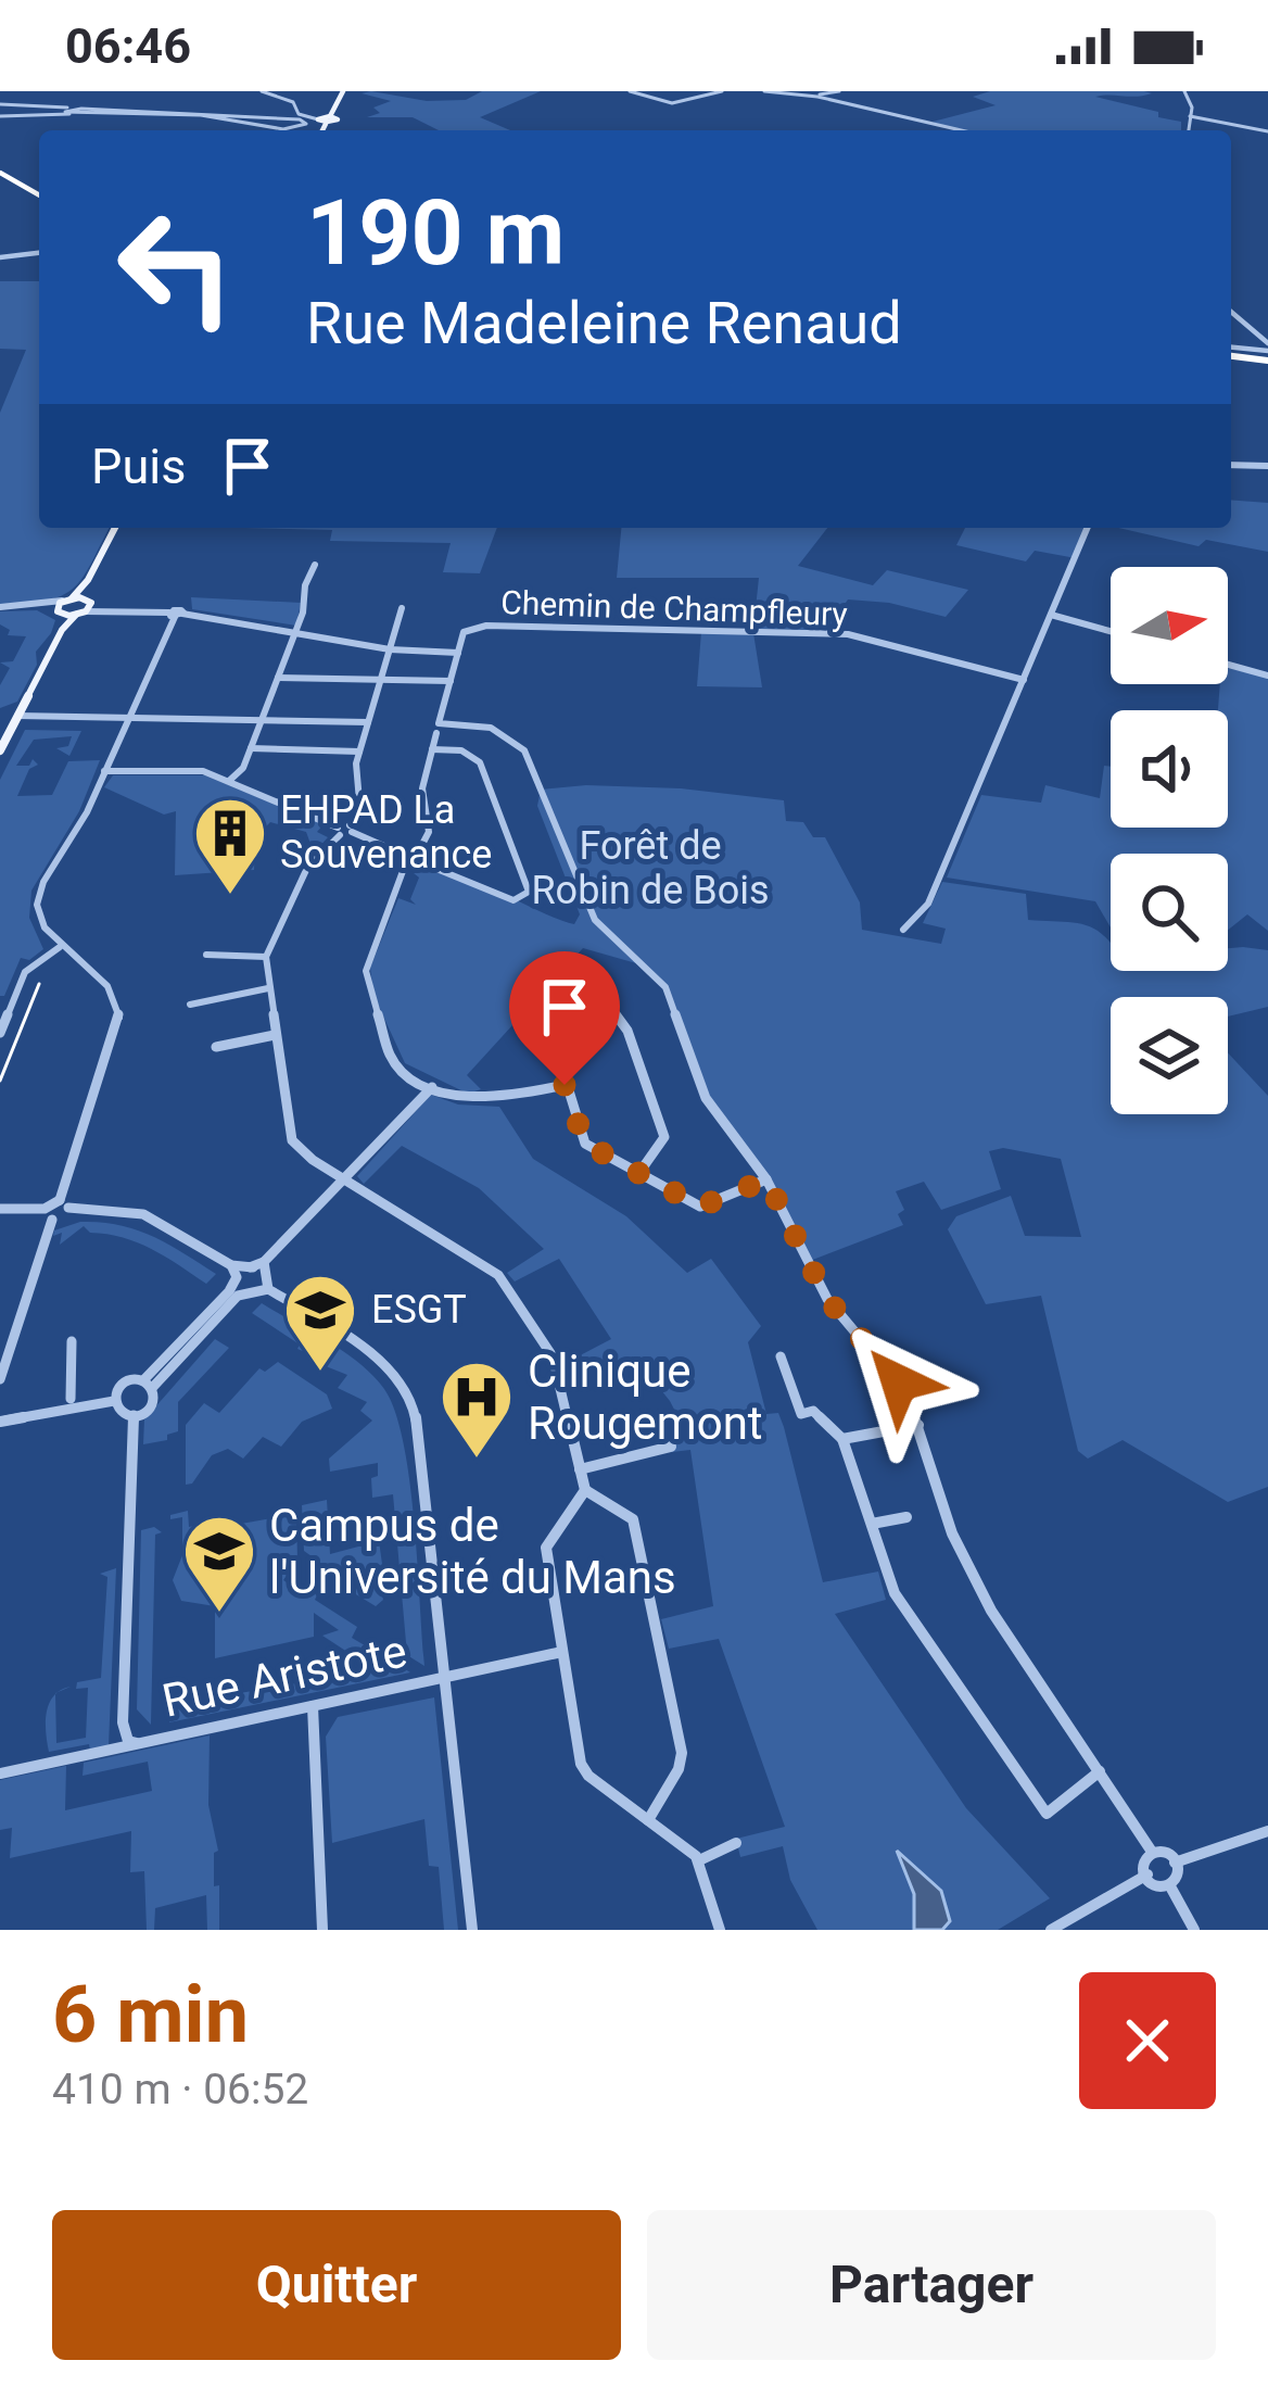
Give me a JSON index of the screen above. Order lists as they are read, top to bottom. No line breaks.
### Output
{"streets":{"street":["Chemin de Champfleury","Rue Aristote"]},"parks":["Forêt de Robin de Bois"],"places":{"building":["EHPAD La Souvenance"],"school or university":["ESGT","Campus de l'Université du Mans"],"hospital":["Clinique Rougemont"]},"north":"right","page":{"status":"06:46","turn":["190 m","Rue Madeleine Renaud"],"then":"Puis","heading":["6 min","410 m · 06:52"],"buttons":["Quitter","Partager"]}}
